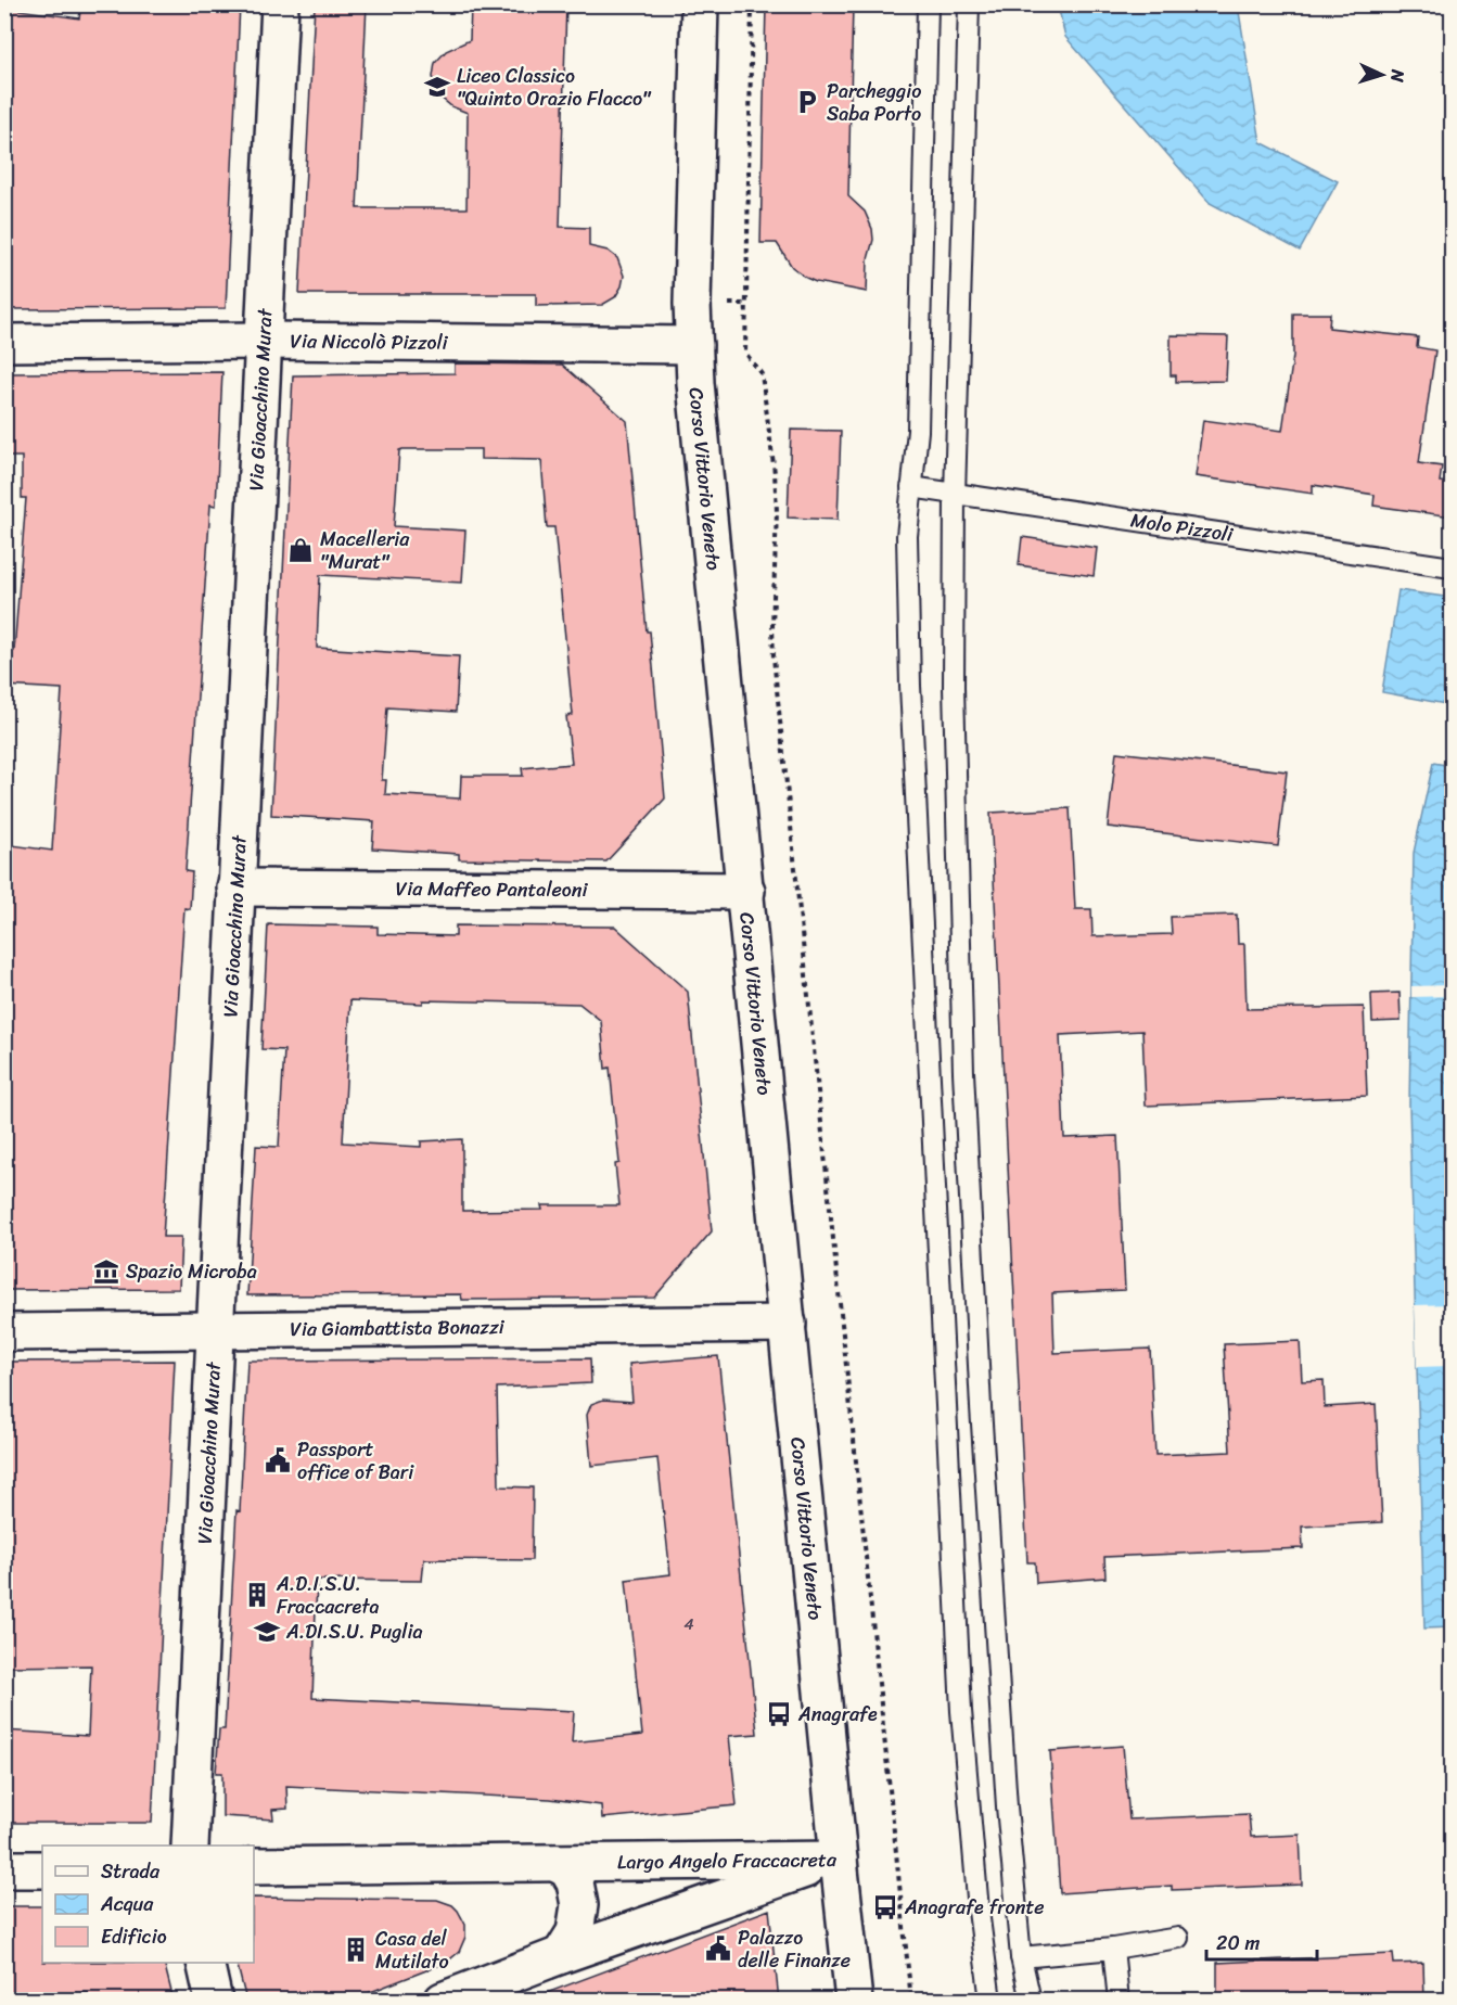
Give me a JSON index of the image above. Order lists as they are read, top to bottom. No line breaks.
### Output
{"streets":{"street":["Via Niccolò Pizzoli","Via Gioacchino Murat","Corso Vittorio Veneto","Via Maffeo Pantaleoni","Via Giambattista Bonazzi","Largo Angelo Fraccacreta"],"lane":["Molo Pizzoli"]},"crossings":[["Via Niccolò Pizzoli","Via Gioacchino Murat"],["Via Niccolò Pizzoli","Corso Vittorio Veneto"],["Via Gioacchino Murat","Via Maffeo Pantaleoni"],["Via Gioacchino Murat","Via Giambattista Bonazzi"],["Corso Vittorio Veneto","Via Maffeo Pantaleoni"],["Corso Vittorio Veneto","Via Giambattista Bonazzi"],["Corso Vittorio Veneto","Largo Angelo Fraccacreta"]],"places":{"school or university":["Liceo Classico \"Quinto Orazio Flacco\"","A.DI.S.U. Puglia"],"parking":["Parcheggio Saba Porto"],"shop":["Macelleria \"Murat\""],"museum":["Spazio Microba"],"public building":["Passport office of Bari","Palazzo delle Finanze"],"building":["A.D.I.S.U. Fraccacreta","Casa del Mutilato"],"bus stop":["Anagrafe","Anagrafe fronte"]},"house_numbers":["4"],"legend":["Strada","Acqua","Edificio"],"scale_bar":"20 m","north":"right"}
